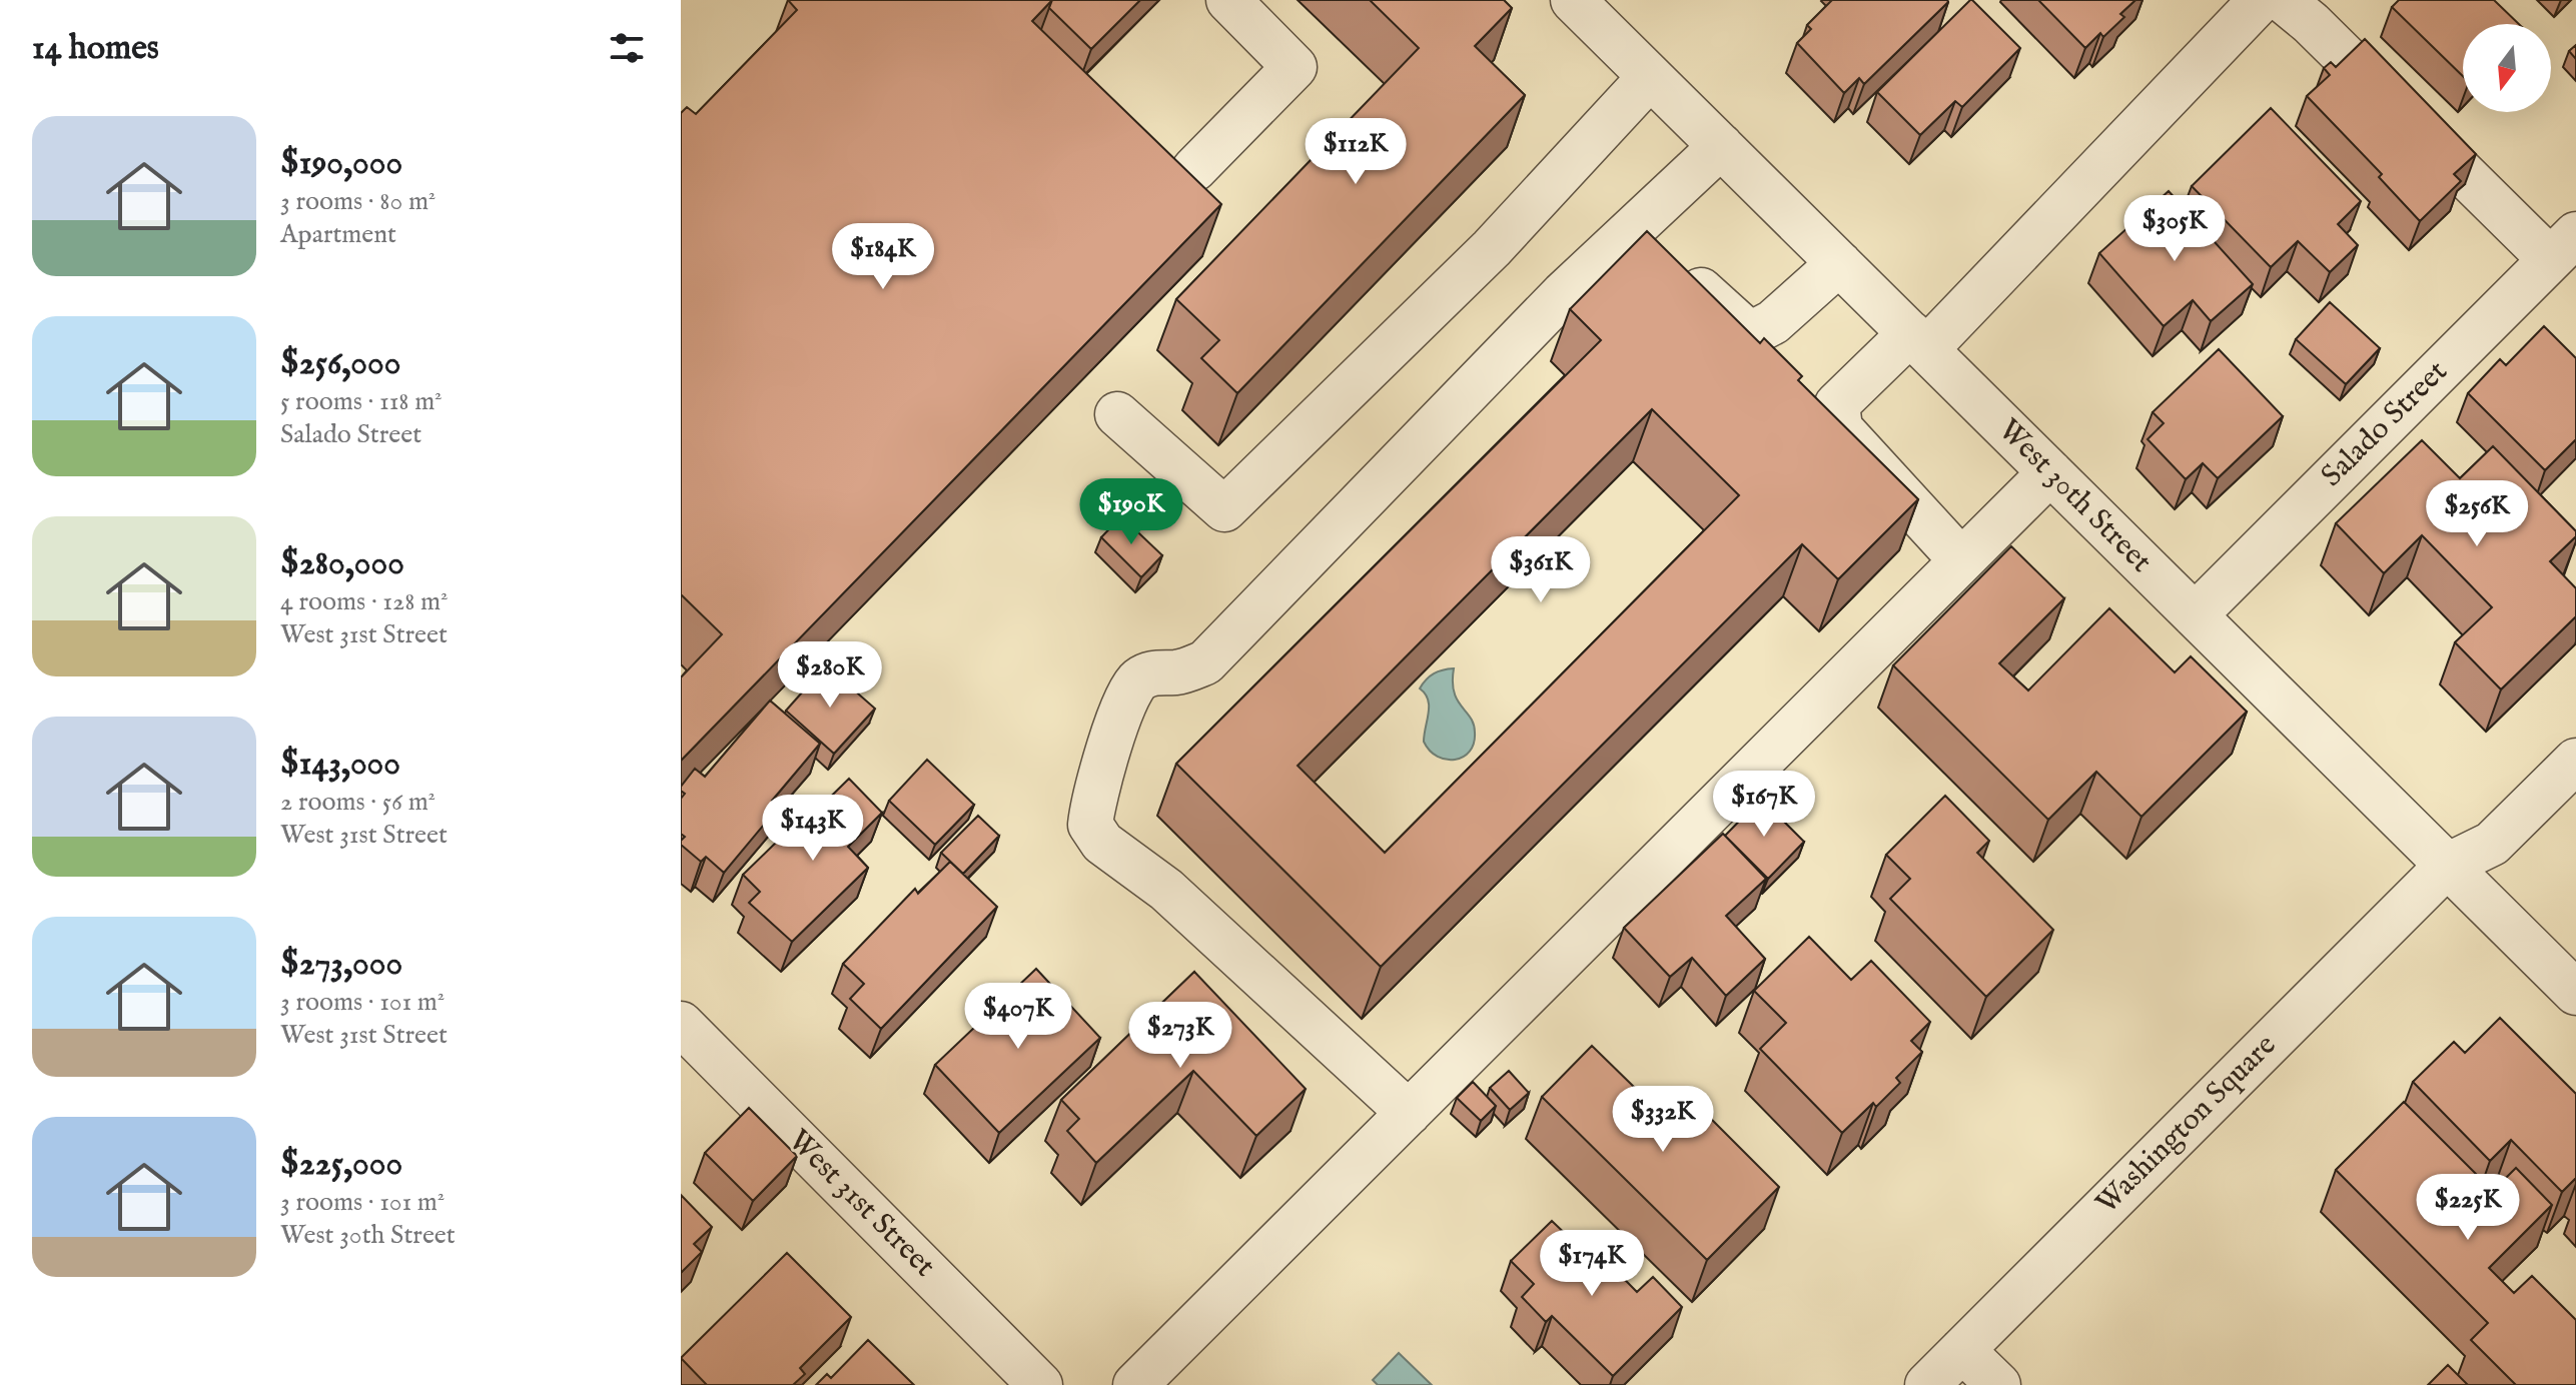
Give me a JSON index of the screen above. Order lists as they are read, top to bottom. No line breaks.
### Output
{"streets":{"street":["Salado Street","West 30th Street","Washington Square","West 31st Street"]},"crossings":[["Salado Street","West 30th Street"],["West 30th Street","Washington Square"]],"north":"bottom","page":{"heading":"14 homes","list":[{"name":"$190,000","note":"3 rooms · 80 m² · Apartment"},{"name":"$256,000","note":"5 rooms · 118 m² · Salado Street"},{"name":"$280,000","note":"4 rooms · 128 m² · West 31st Street"},{"name":"$143,000","note":"2 rooms · 56 m² · West 31st Street"},{"name":"$273,000","note":"3 rooms · 101 m² · West 31st Street"},{"name":"$225,000","note":"3 rooms · 101 m² · West 30th Street"}],"price":["$112K","$305K","$184K","$190K","$256K","$361K","$280K","$167K","$143K","$407K","$273K","$332K","$225K","$174K"]}}
